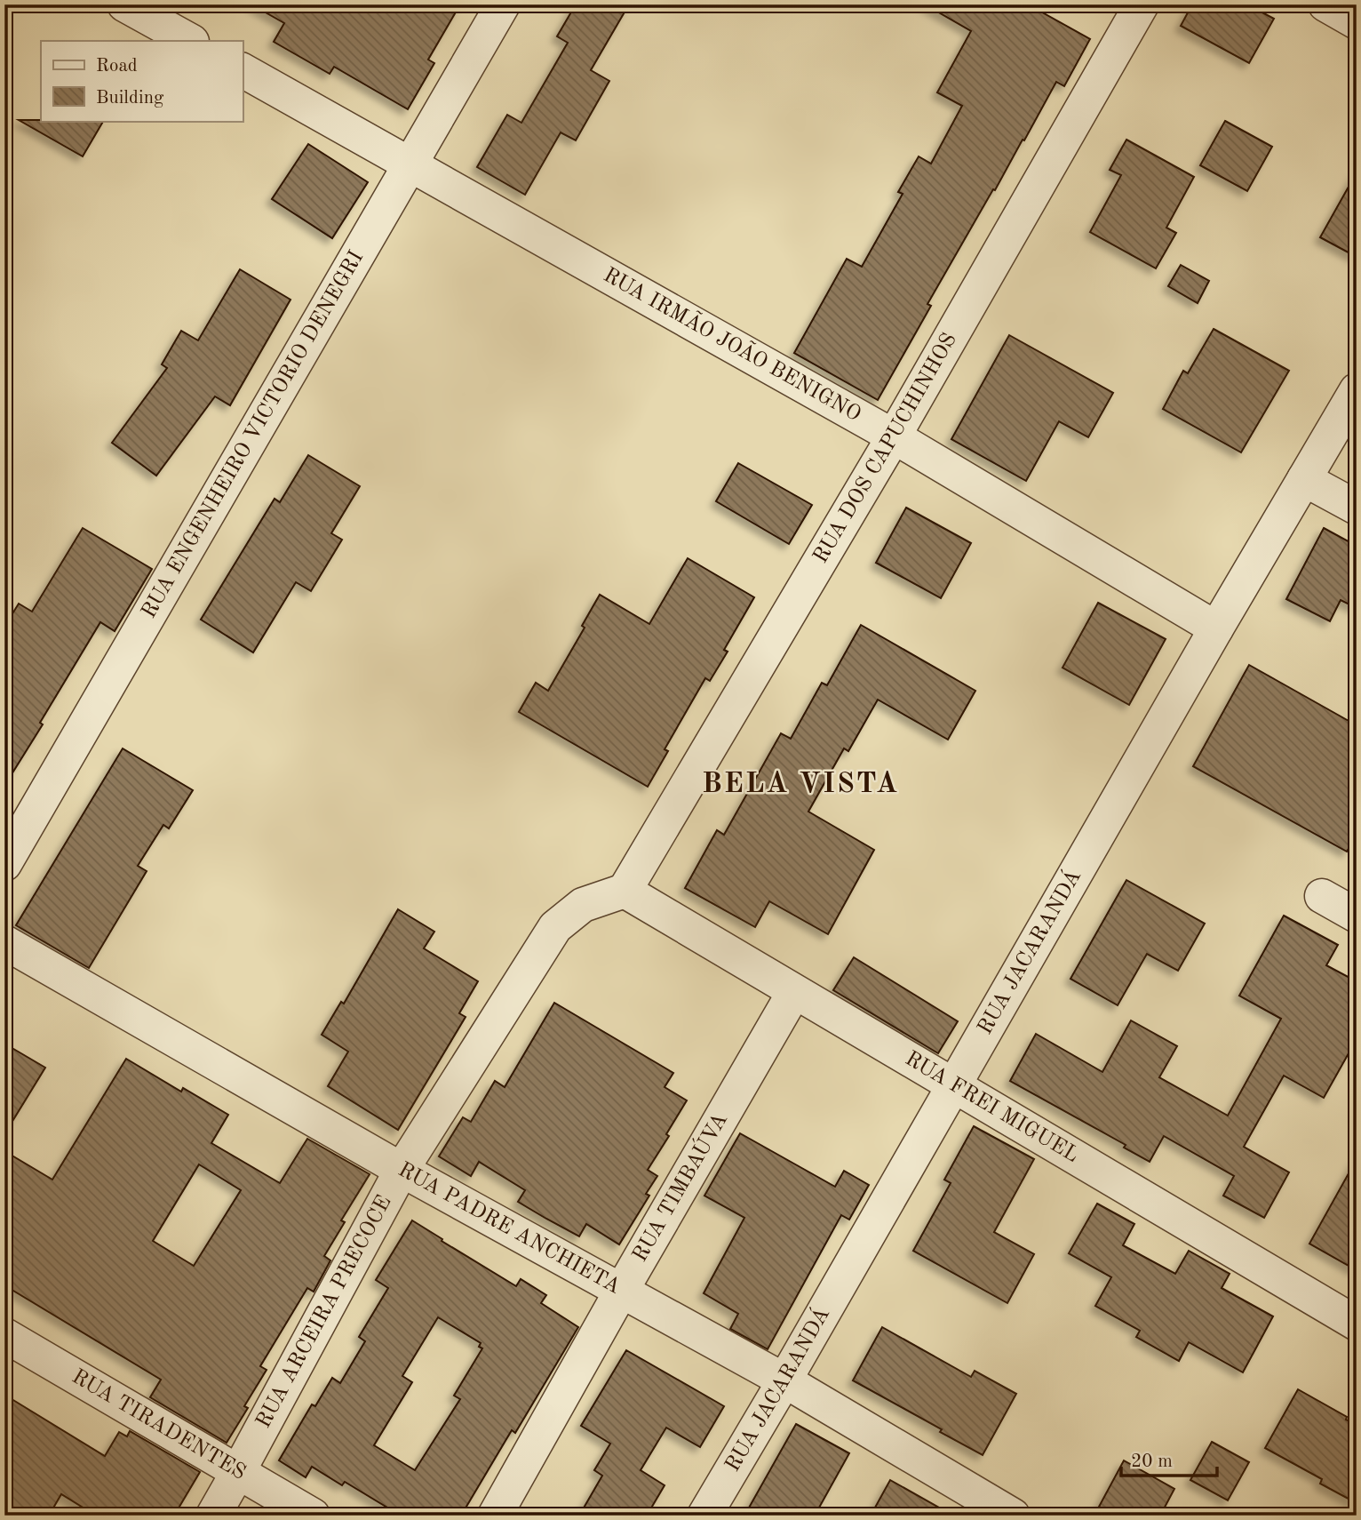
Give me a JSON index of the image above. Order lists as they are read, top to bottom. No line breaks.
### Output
{"streets":{"street":["RUA IRMÃO JOÃO BENIGNO","RUA ENGENHEIRO VICTORIO DENEGRI","RUA DOS CAPUCHINHOS","RUA JACARANDÁ","RUA FREI MIGUEL","RUA TIMBAÚVA","RUA PADRE ANCHIETA","RUA ARCEIRA PRECOCE","RUA TIRADENTES"]},"crossings":[["RUA IRMÃO JOÃO BENIGNO","RUA ENGENHEIRO VICTORIO DENEGRI"],["RUA IRMÃO JOÃO BENIGNO","RUA DOS CAPUCHINHOS"],["RUA IRMÃO JOÃO BENIGNO","RUA JACARANDÁ"],["RUA DOS CAPUCHINHOS","RUA FREI MIGUEL"],["RUA DOS CAPUCHINHOS","RUA ARCEIRA PRECOCE"],["RUA JACARANDÁ","RUA FREI MIGUEL"],["RUA JACARANDÁ","RUA PADRE ANCHIETA"],["RUA FREI MIGUEL","RUA TIMBAÚVA"],["RUA FREI MIGUEL","RUA ARCEIRA PRECOCE"],["RUA TIMBAÚVA","RUA PADRE ANCHIETA"],["RUA PADRE ANCHIETA","RUA ARCEIRA PRECOCE"],["RUA ARCEIRA PRECOCE","RUA TIRADENTES"]],"districts":["BELA VISTA"],"legend":["Road","Building"],"scale_bar":"20 m"}
